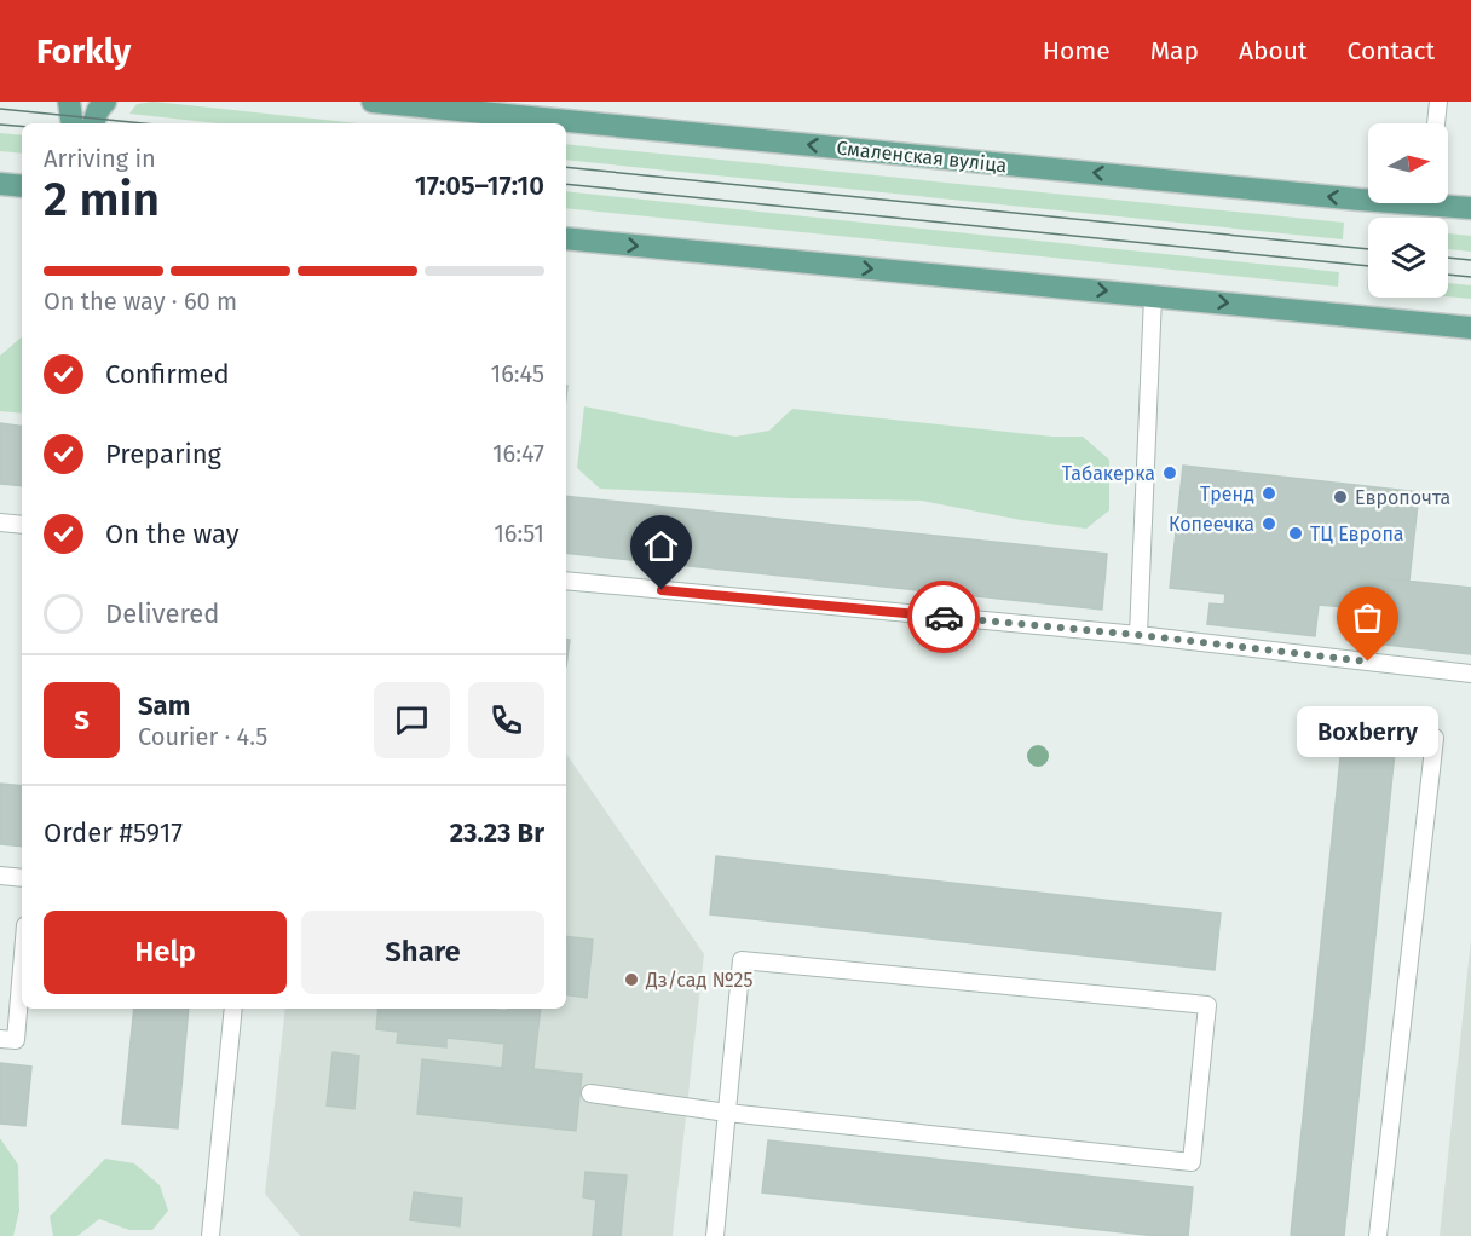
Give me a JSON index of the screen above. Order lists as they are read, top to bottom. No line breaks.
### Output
{"streets":{"main road":["Смаленская вуліца"]},"places":["Табакерка","Тренд","Европочта","Копеечка","ТЦ Европа","Boxberry","Дз/сад №25"],"north":"right","page":{"header":"Forkly","nav":["Home","Map","About","Contact"],"heading":["2 min","Arriving in","17:05–17:10"],"panel":["Sam","Courier · 4.5","Order #5917","23.23 Br"],"bar":"On the way · 60 m","list":[["Confirmed","16:45"],["Preparing","16:47"],["On the way","16:51"],"Delivered"],"round":"S","bubble":"Boxberry","buttons":["Help","Share"]}}
